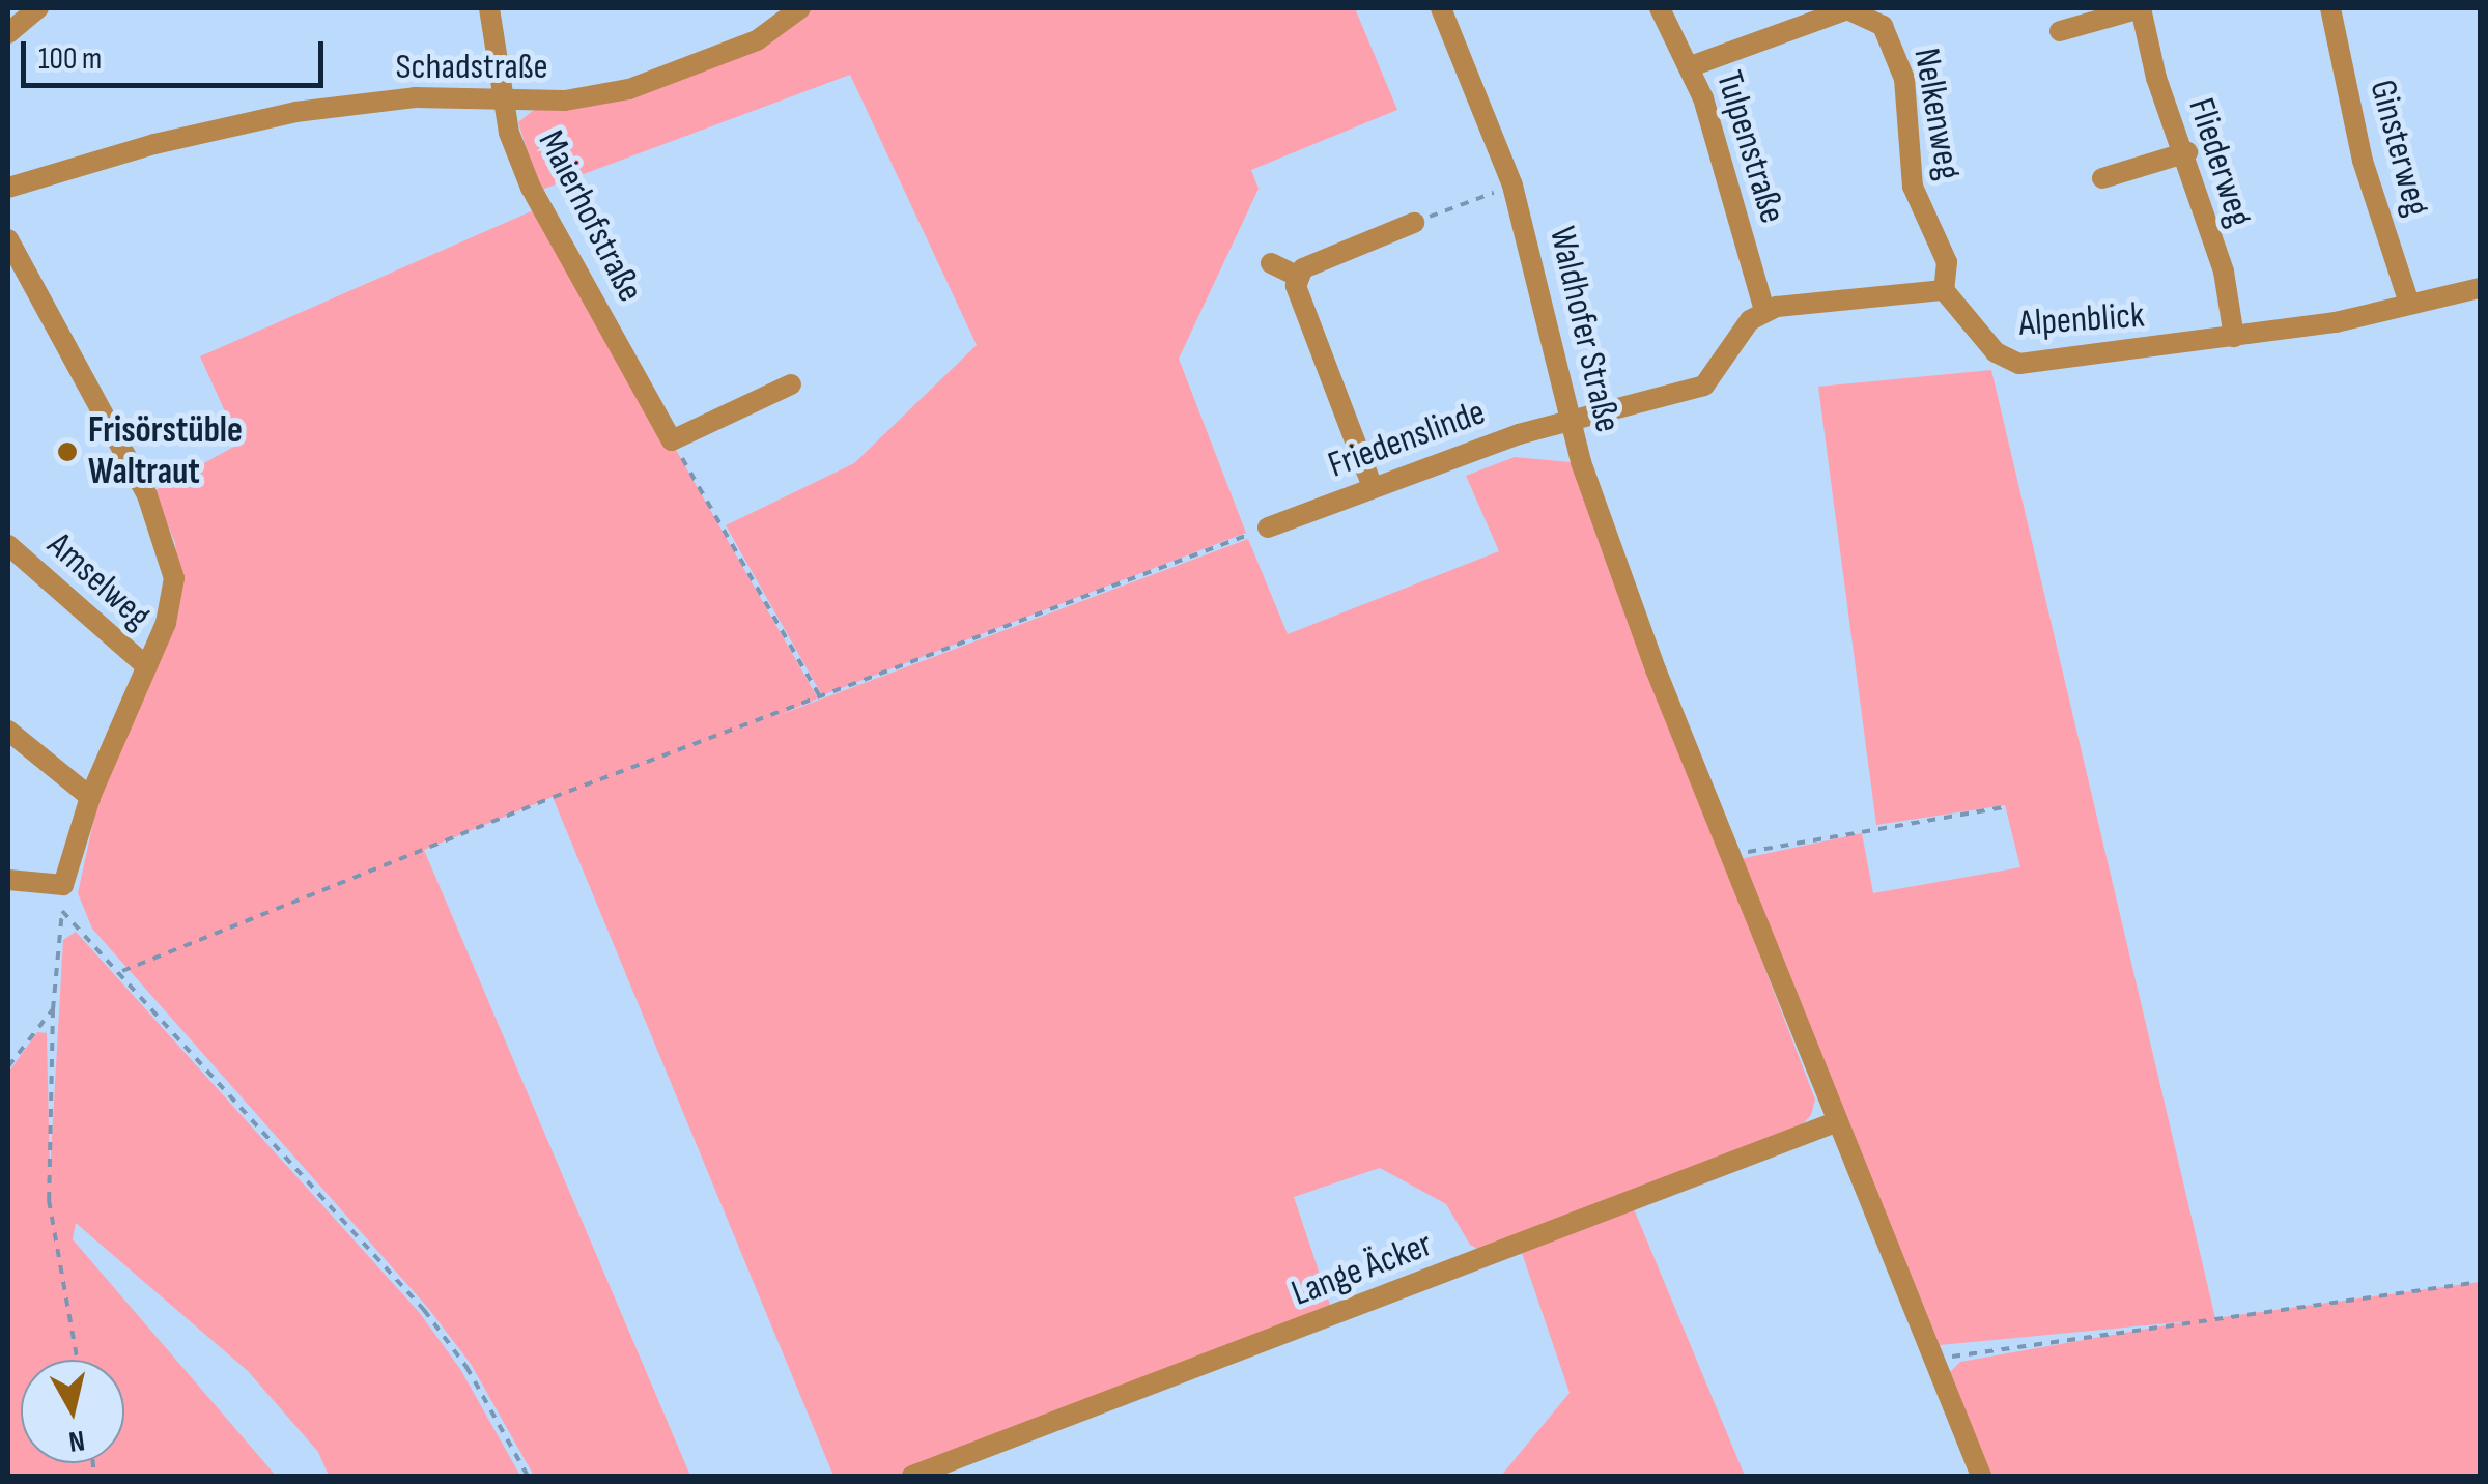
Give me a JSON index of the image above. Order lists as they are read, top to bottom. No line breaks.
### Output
{"streets":{"street":["Schadstraße","Nelkenweg","Tulpenstraße","Ginsterweg","Fliederweg","Maierhofstraße","Alpenblick","Waldhofer Straße","Friedenslinde","Amselweg","Lange Äcker"]},"crossings":[["Schadstraße","Maierhofstraße"],["Nelkenweg","Tulpenstraße"],["Nelkenweg","Alpenblick"],["Ginsterweg","Alpenblick"],["Fliederweg","Alpenblick"],["Waldhofer Straße","Friedenslinde"],["Waldhofer Straße","Lange Äcker"]],"places":["Frisörstüble Waltraut"],"scale_bar":"100 m","north":"bottom"}
